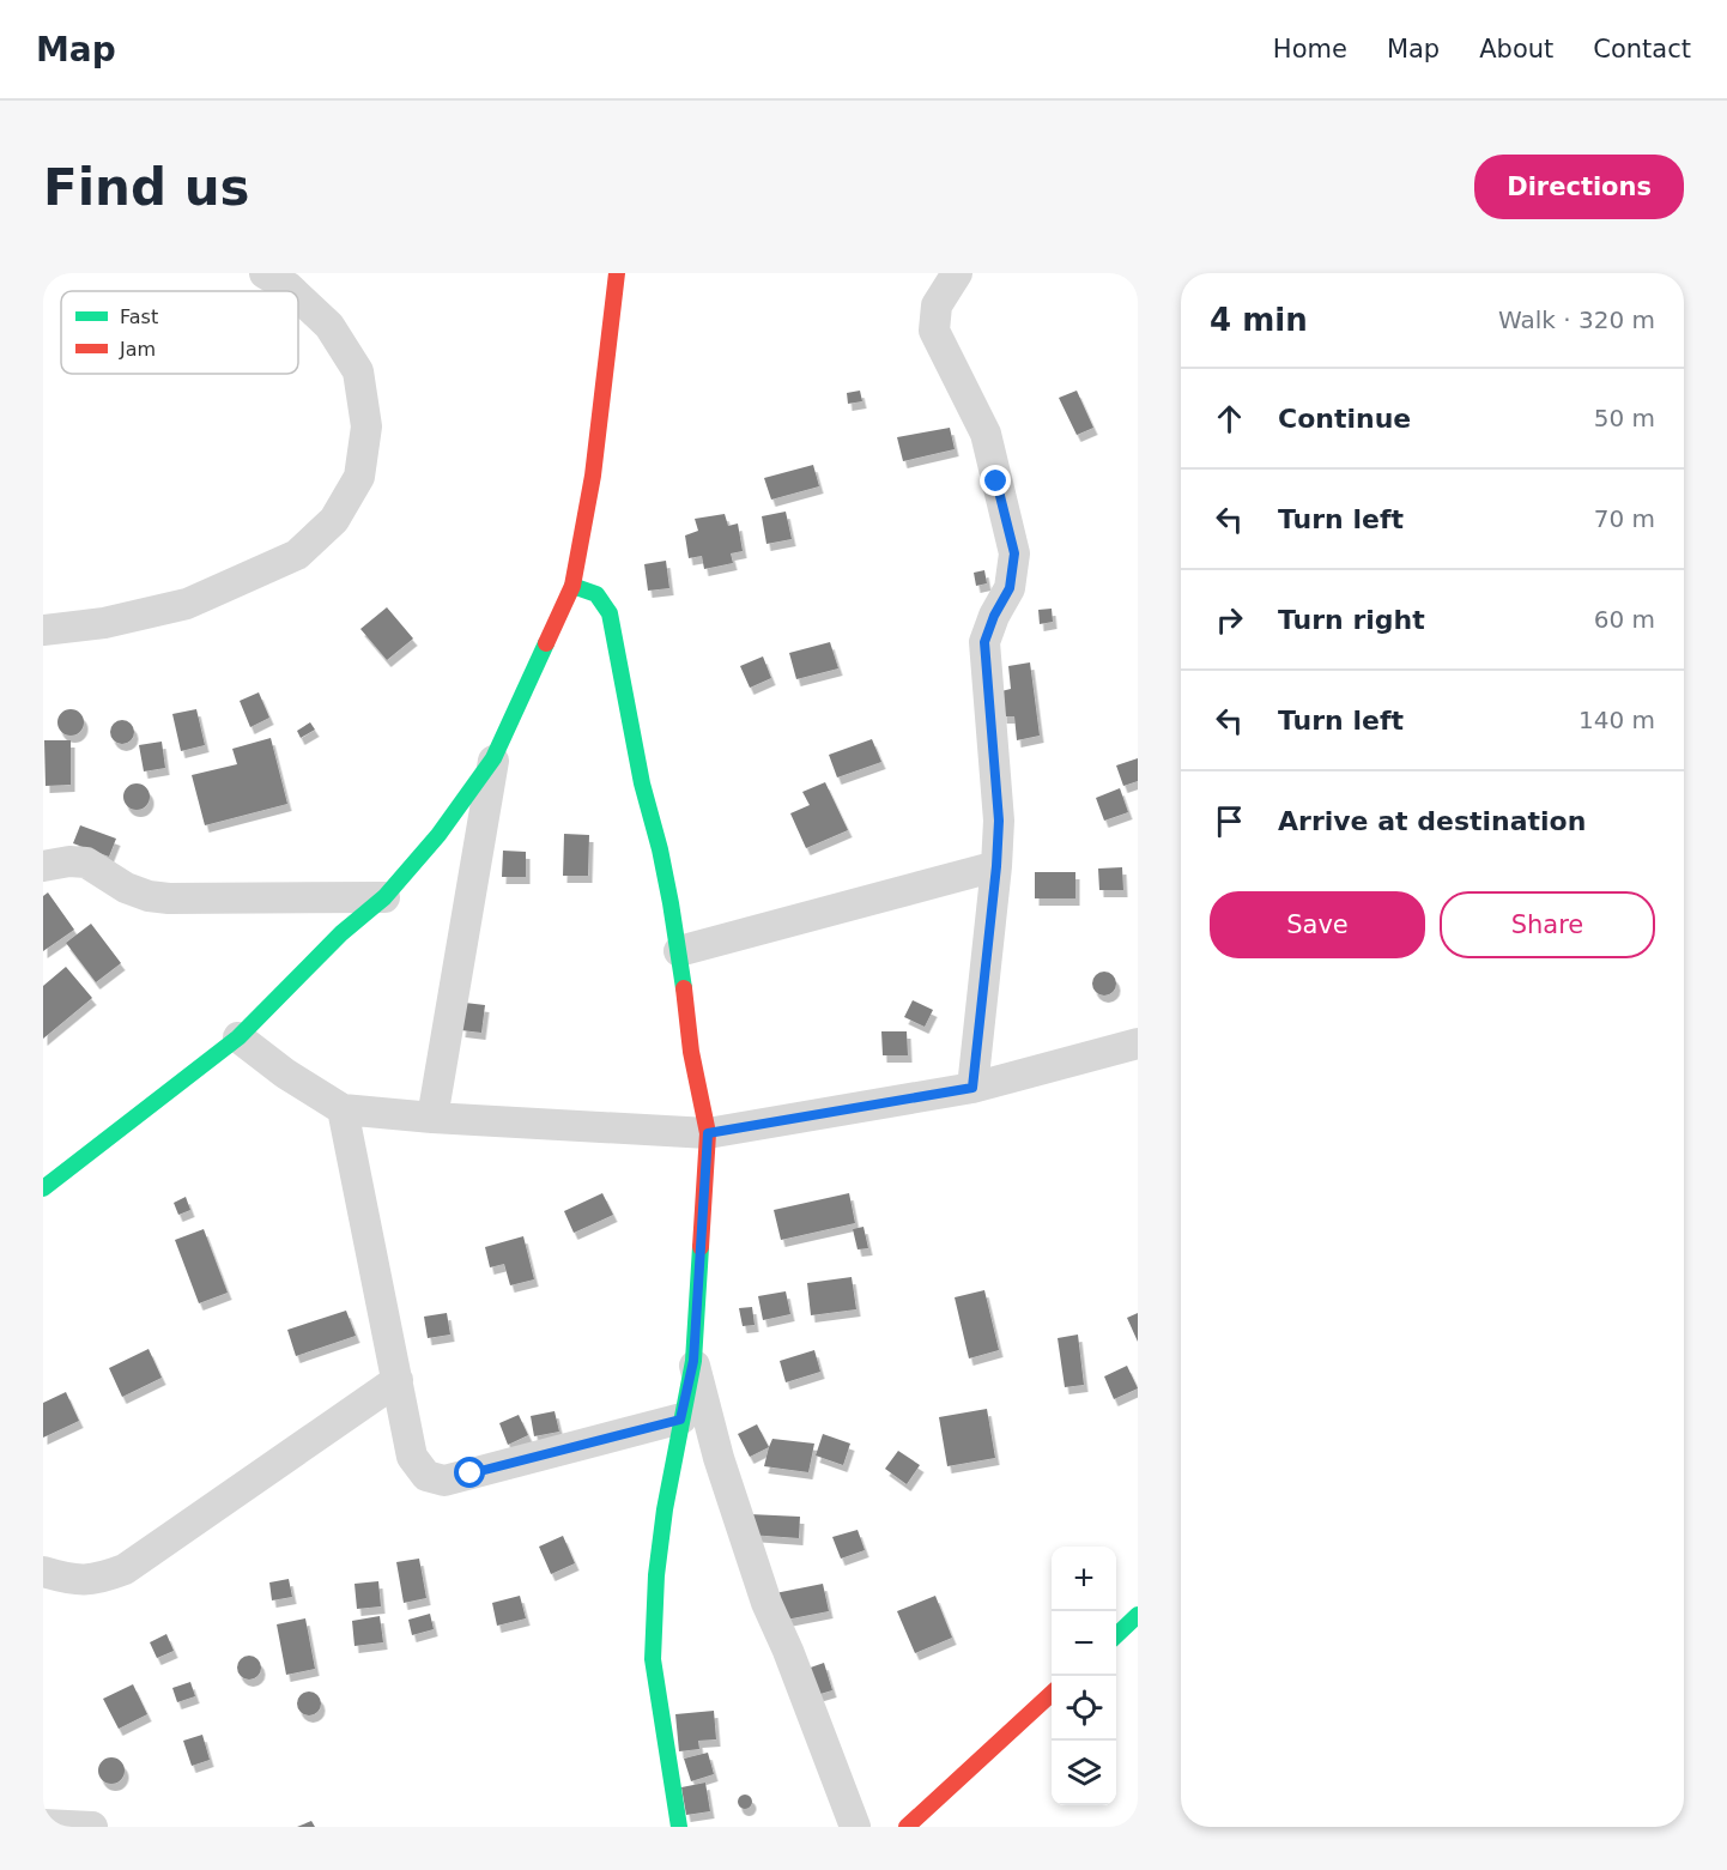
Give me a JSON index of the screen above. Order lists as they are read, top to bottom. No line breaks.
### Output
{"legend":["Fast","Jam"],"page":{"header":"Map","nav":["Home","Map","About","Contact"],"buttons":["Directions",["Save","Share"]],"title":"Find us","heading":["4 min","Walk · 320 m"],"list":[["Continue","50 m"],["Turn left","70 m"],["Turn right","60 m"],["Turn left","140 m"],"Arrive at destination"],"map_buttons":["+","−"]}}
